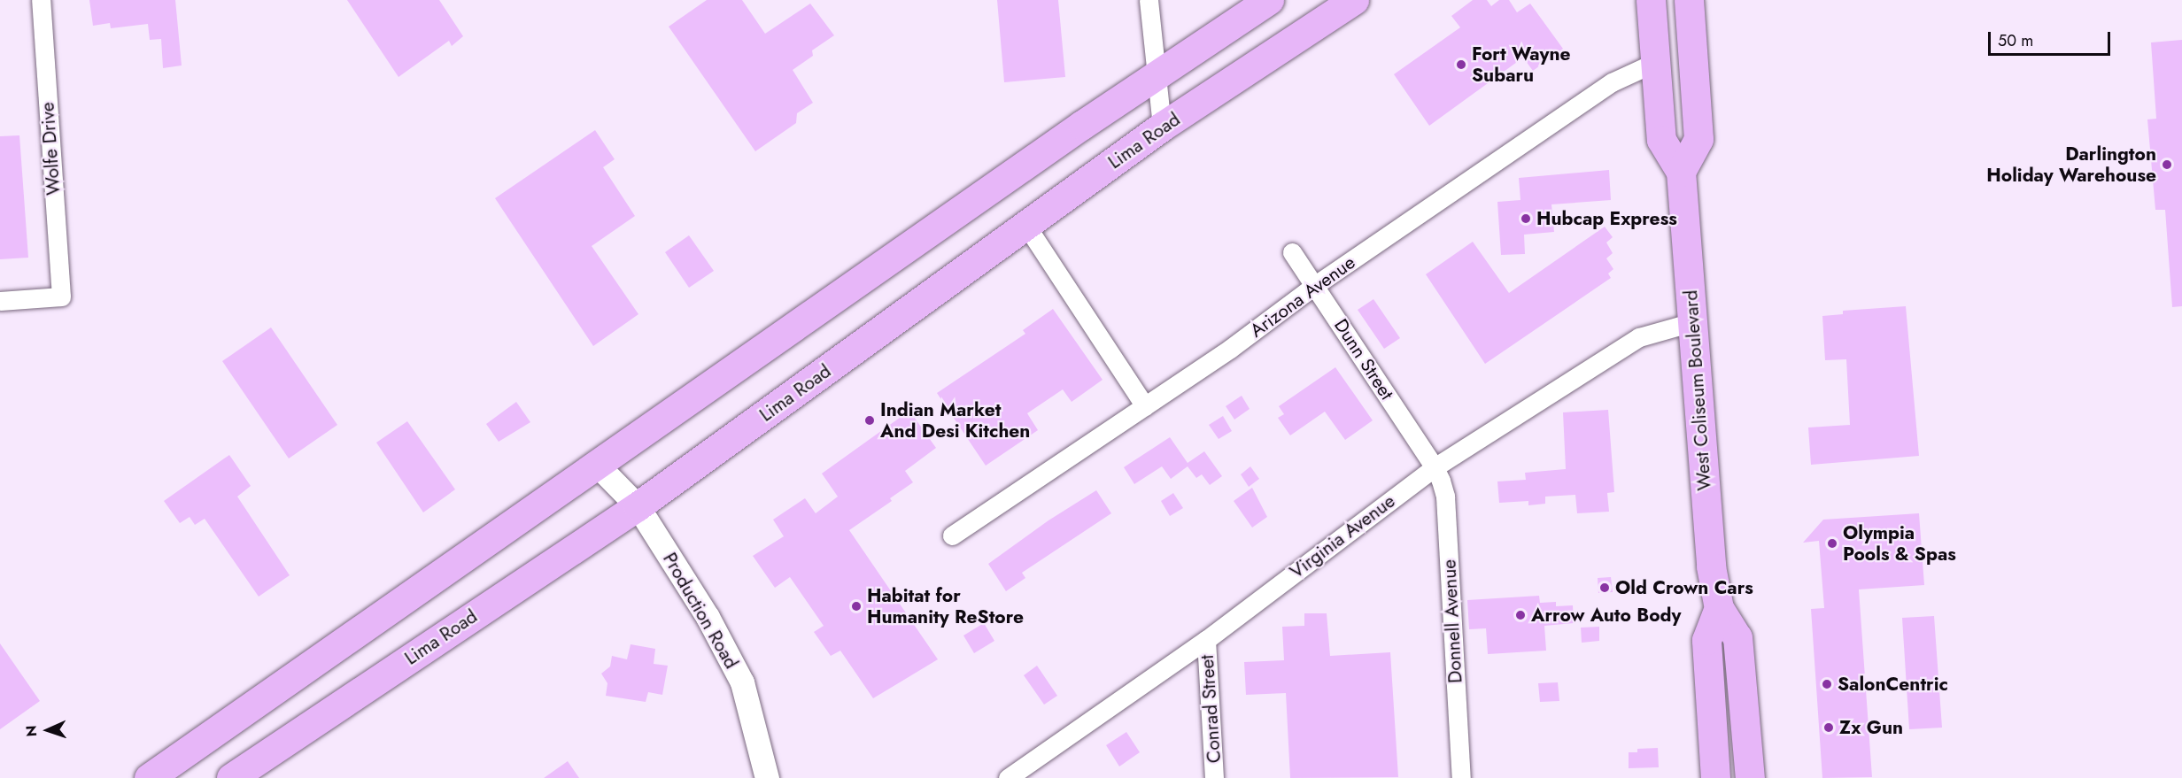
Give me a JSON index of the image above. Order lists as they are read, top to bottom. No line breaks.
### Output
{"streets":{"highway":["Lima Road","West Coliseum Boulevard"],"street":["Wolfe Drive","Arizona Avenue","Dunn Street","Virginia Avenue","Production Road","Donnell Avenue","Conrad Street"]},"crossings":[["Lima Road","Production Road"],["Arizona Avenue","Dunn Street"],["Arizona Avenue","West Coliseum Boulevard"],["Dunn Street","Virginia Avenue"],["Dunn Street","Donnell Avenue"],["West Coliseum Boulevard","Virginia Avenue"],["Virginia Avenue","Donnell Avenue"],["Virginia Avenue","Conrad Street"]],"places":["Fort Wayne Subaru","Darlington Holiday Warehouse","Hubcap Express","Indian Market And Desi Kitchen","Olympia Pools & Spas","Old Crown Cars","Habitat for Humanity ReStore","Arrow Auto Body","SalonCentric","Zx Gun"],"scale_bar":"50 m","north":"left"}
